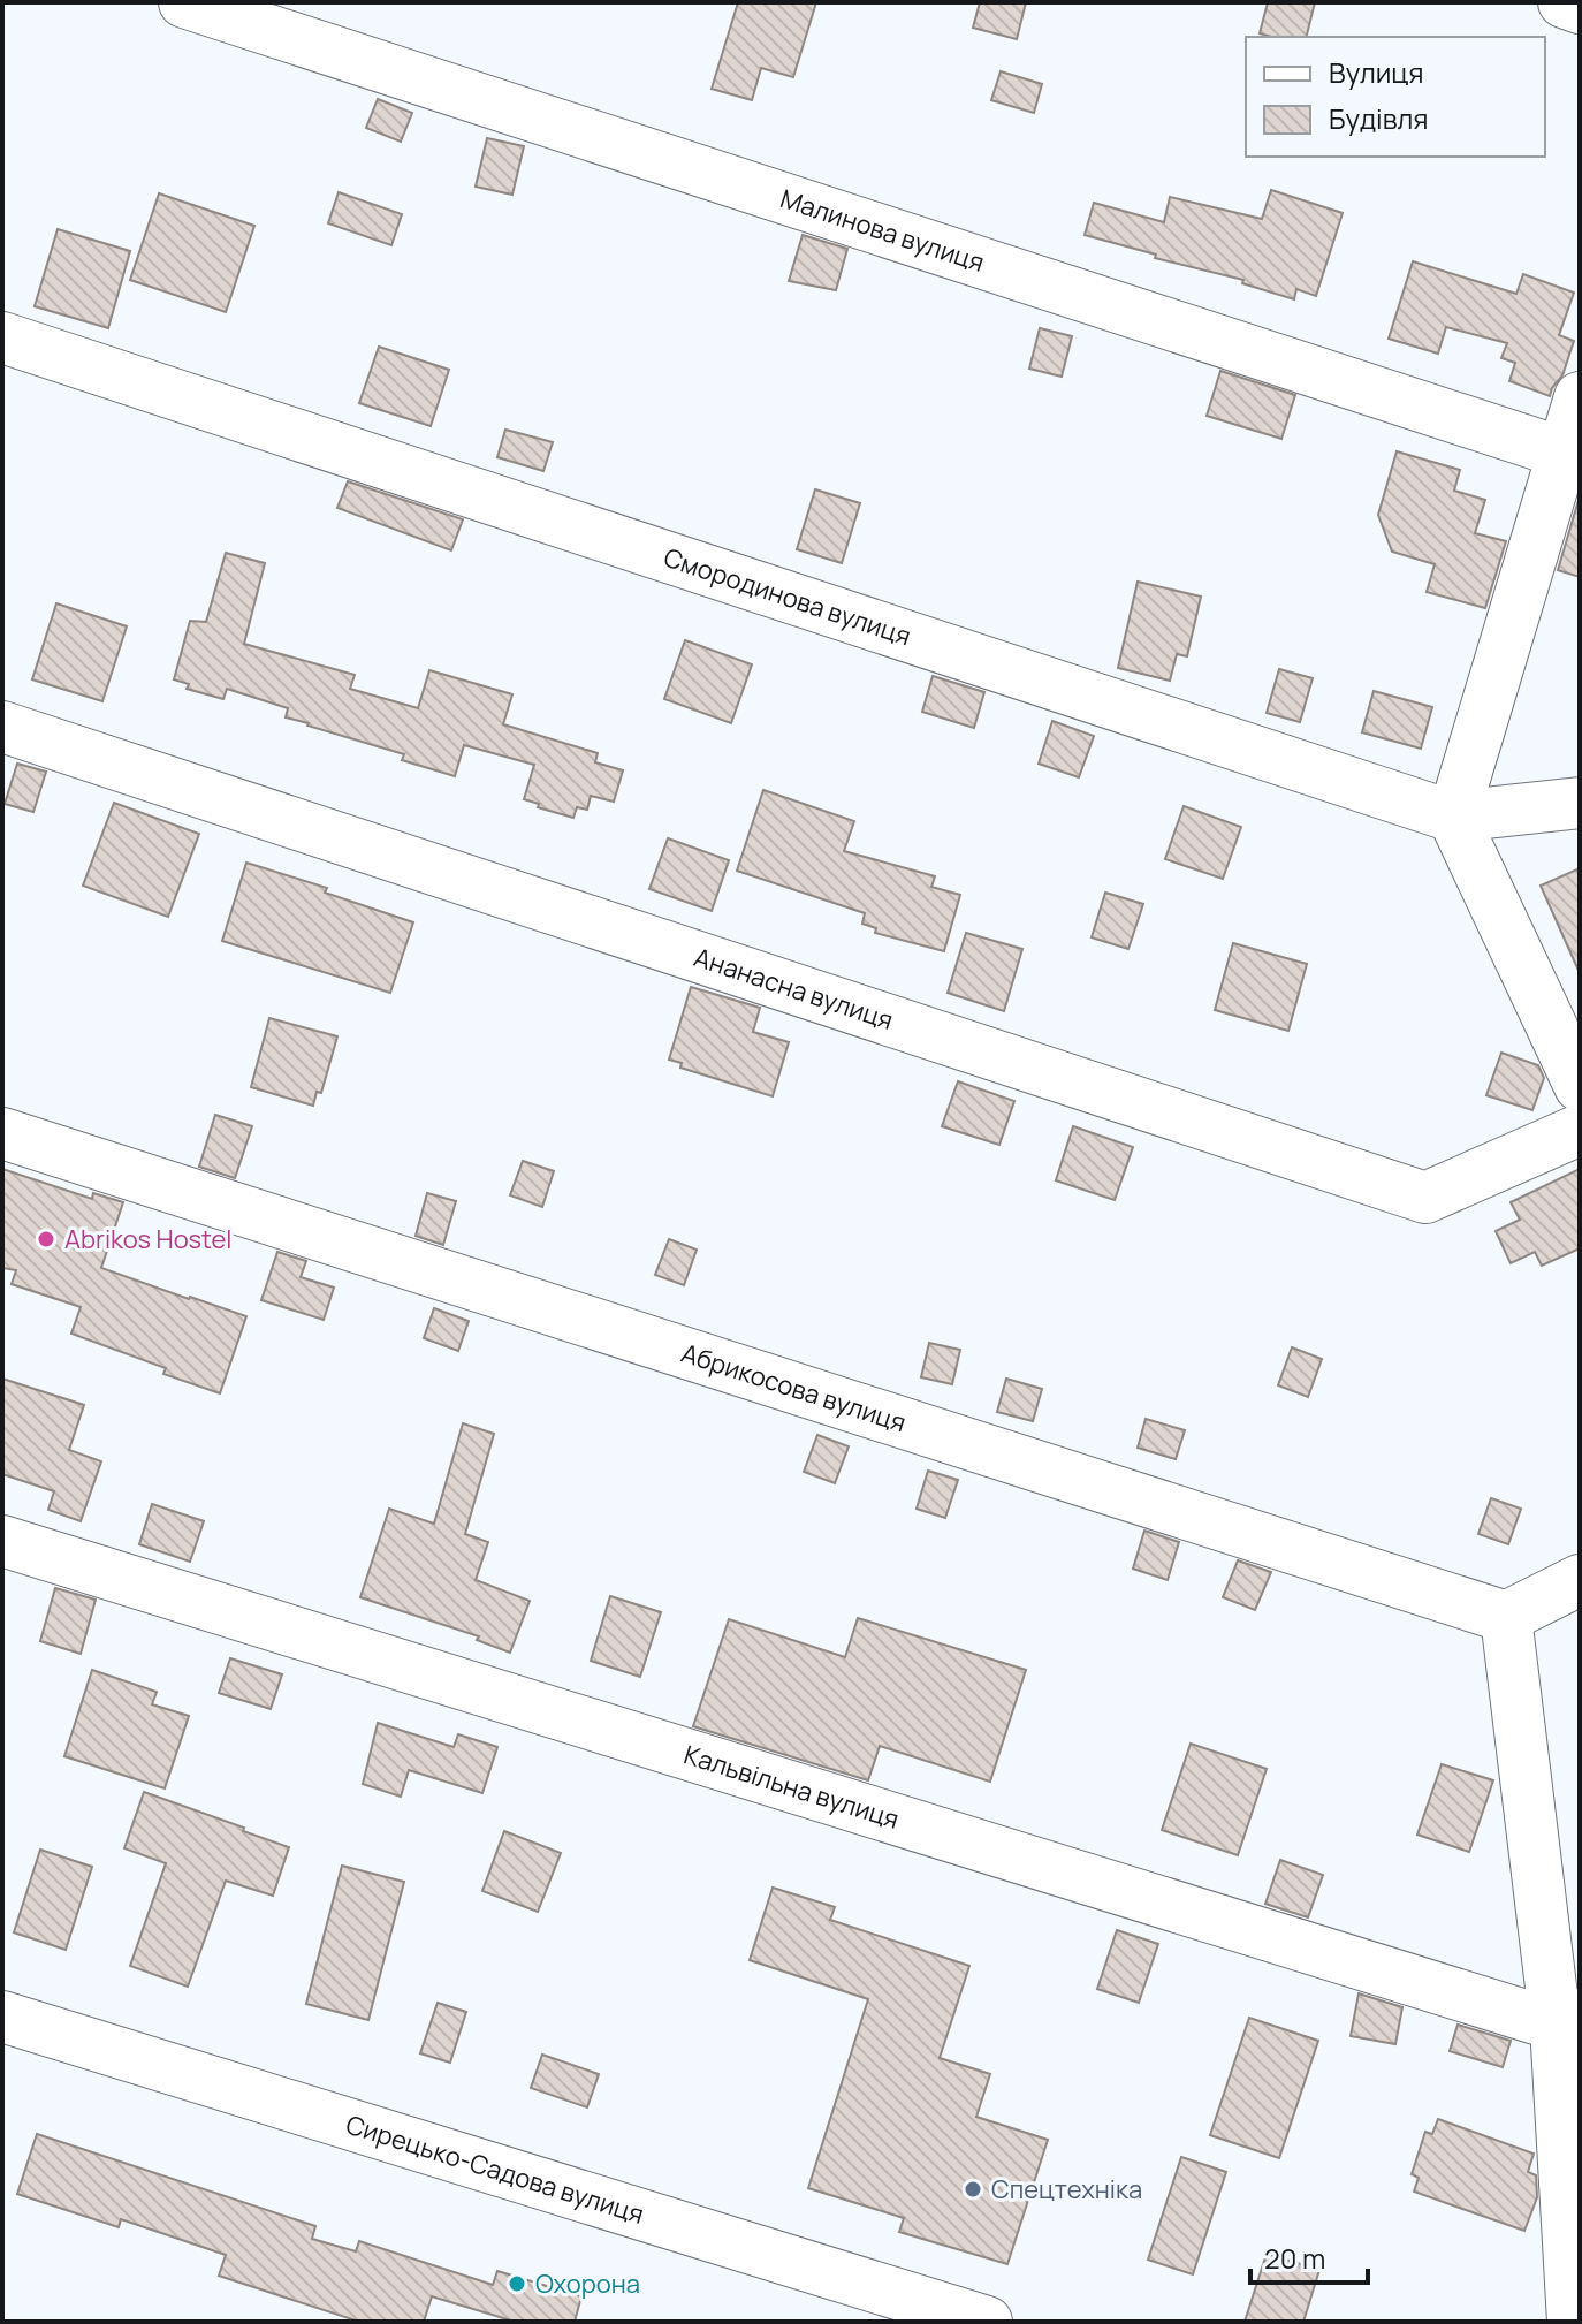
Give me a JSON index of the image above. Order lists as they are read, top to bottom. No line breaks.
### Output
{"streets":{"street":["Малинова вулиця","Смородинова вулиця","Ананасна вулиця","Абрикосова вулиця","Кальвільна вулиця","Сирецько-Садова вулиця"]},"places":["Abrikos Hostel","Спецтехніка","Охорона"],"legend":["Вулиця","Будівля"],"scale_bar":"20 m"}
